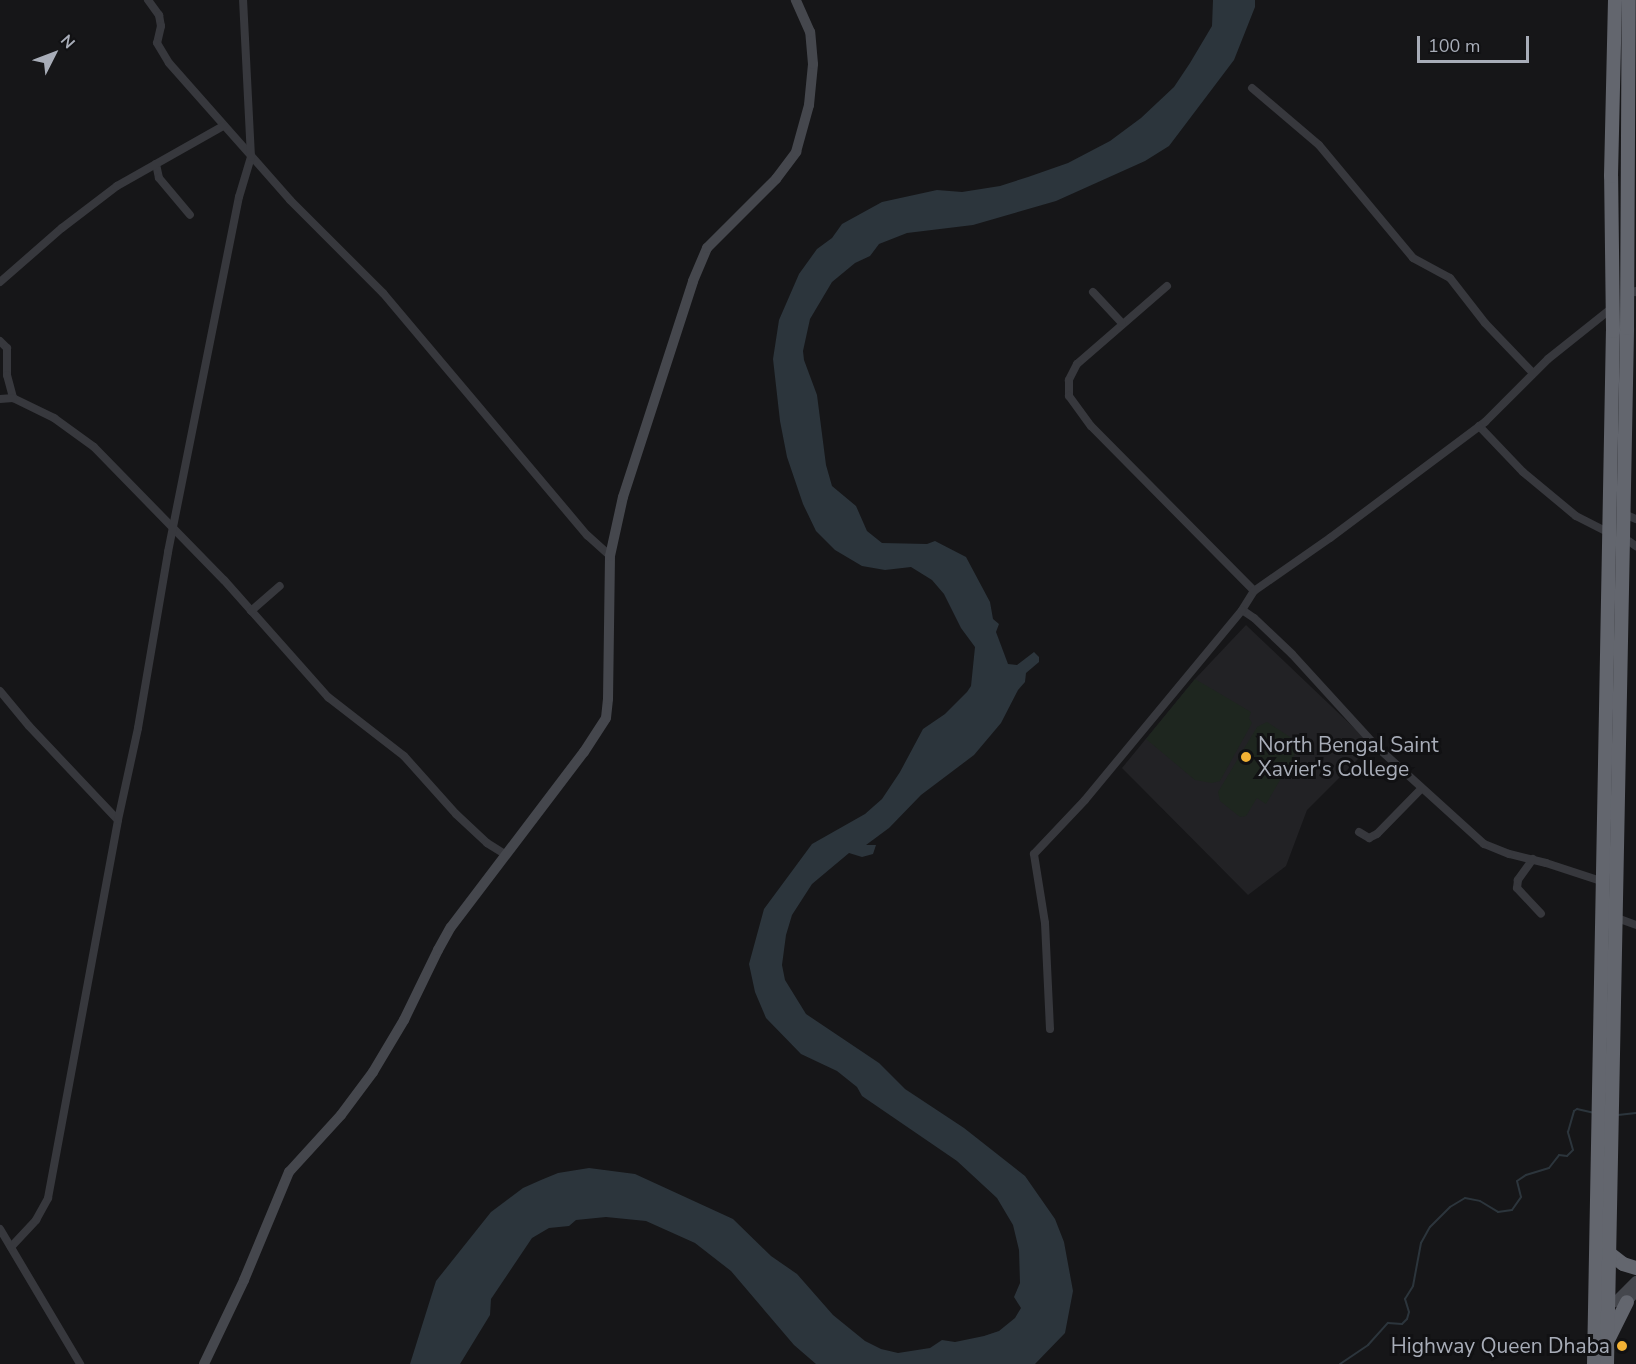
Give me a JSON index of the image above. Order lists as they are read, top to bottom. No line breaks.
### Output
{"places":["North Bengal Saint Xavier's College","Highway Queen Dhaba"],"scale_bar":"100 m","north":"top right"}
